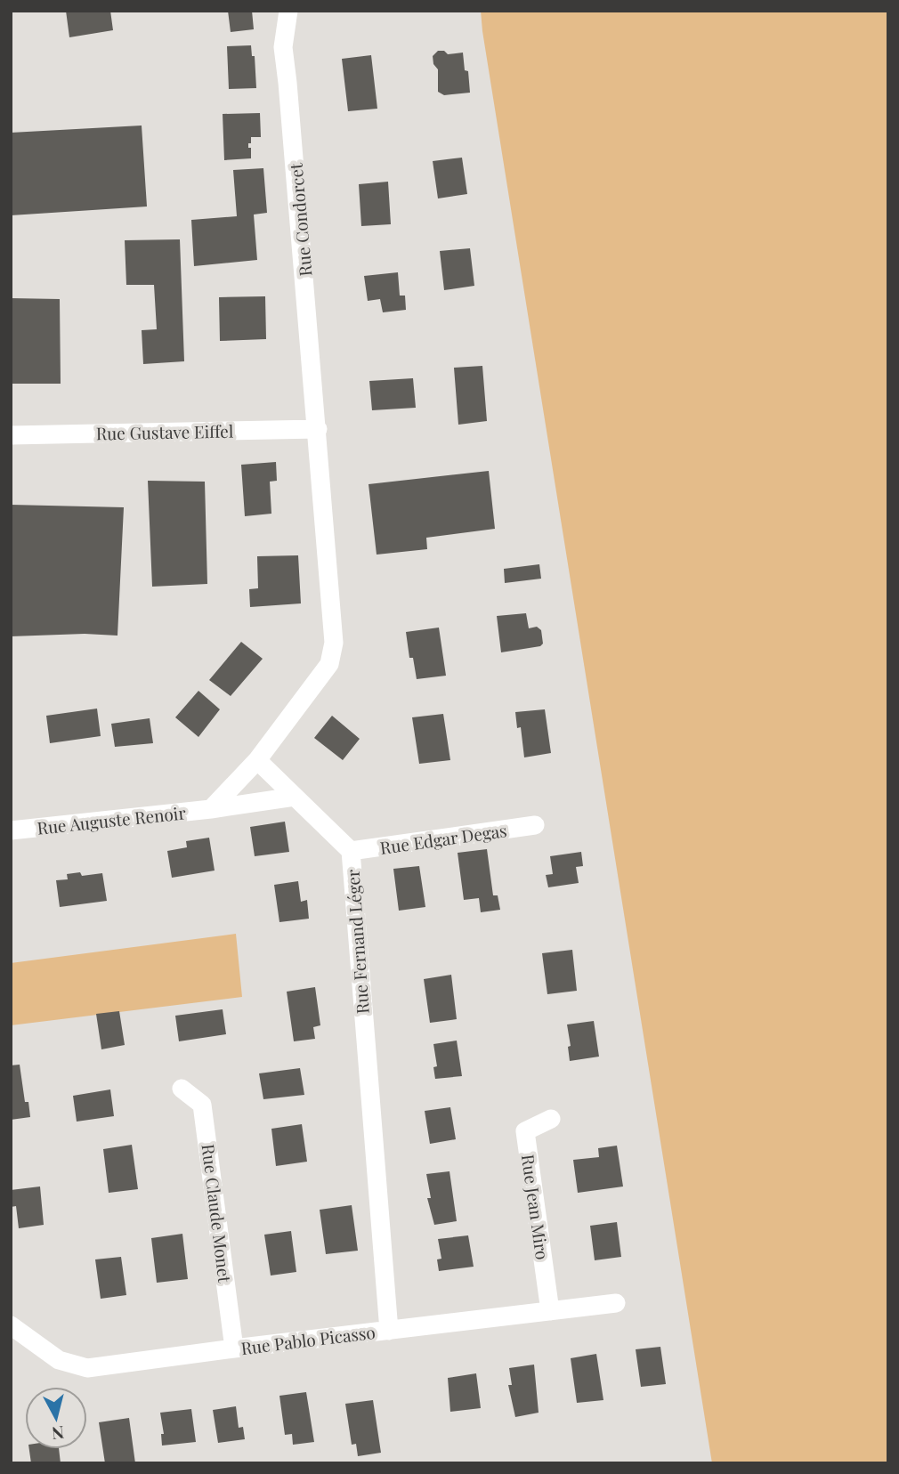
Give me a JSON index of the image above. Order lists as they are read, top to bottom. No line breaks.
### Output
{"streets":{"street":["Rue Condorcet","Rue Gustave Eiffel","Rue Auguste Renoir","Rue Edgar Degas","Rue Fernand Léger","Rue Jean Miro","Rue Claude Monet","Rue Pablo Picasso"]},"crossings":[["Rue Condorcet","Rue Gustave Eiffel"],["Rue Auguste Renoir","Rue Fernand Léger"],["Rue Edgar Degas","Rue Fernand Léger"],["Rue Fernand Léger","Rue Pablo Picasso"],["Rue Jean Miro","Rue Pablo Picasso"],["Rue Claude Monet","Rue Pablo Picasso"]],"north":"bottom"}
